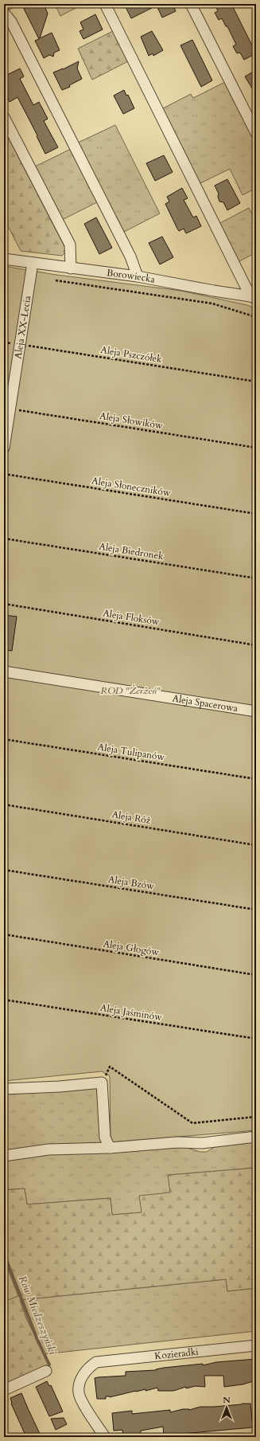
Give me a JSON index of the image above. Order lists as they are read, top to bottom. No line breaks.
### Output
{"streets":{"street":["Borowiecka","Aleja XX-Lecia","Aleja Spacerowa","Kozieradki"],"path":["Aleja Pszczółek","Aleja Słowików","Aleja Słoneczników","Aleja Biedronek","Aleja Floksów","Aleja Tulipanów","Aleja Róż","Aleja Bzów","Aleja Głogów","Aleja Jaśminów"]},"crossings":[["Borowiecka","Aleja XX-Lecia"],["Aleja XX-Lecia","Aleja Pszczółek"],["Aleja XX-Lecia","Aleja Słowików"]],"water":["Rów Miedzeszyński"],"parks":["ROD \"Żerżeń\""],"north":"top"}
